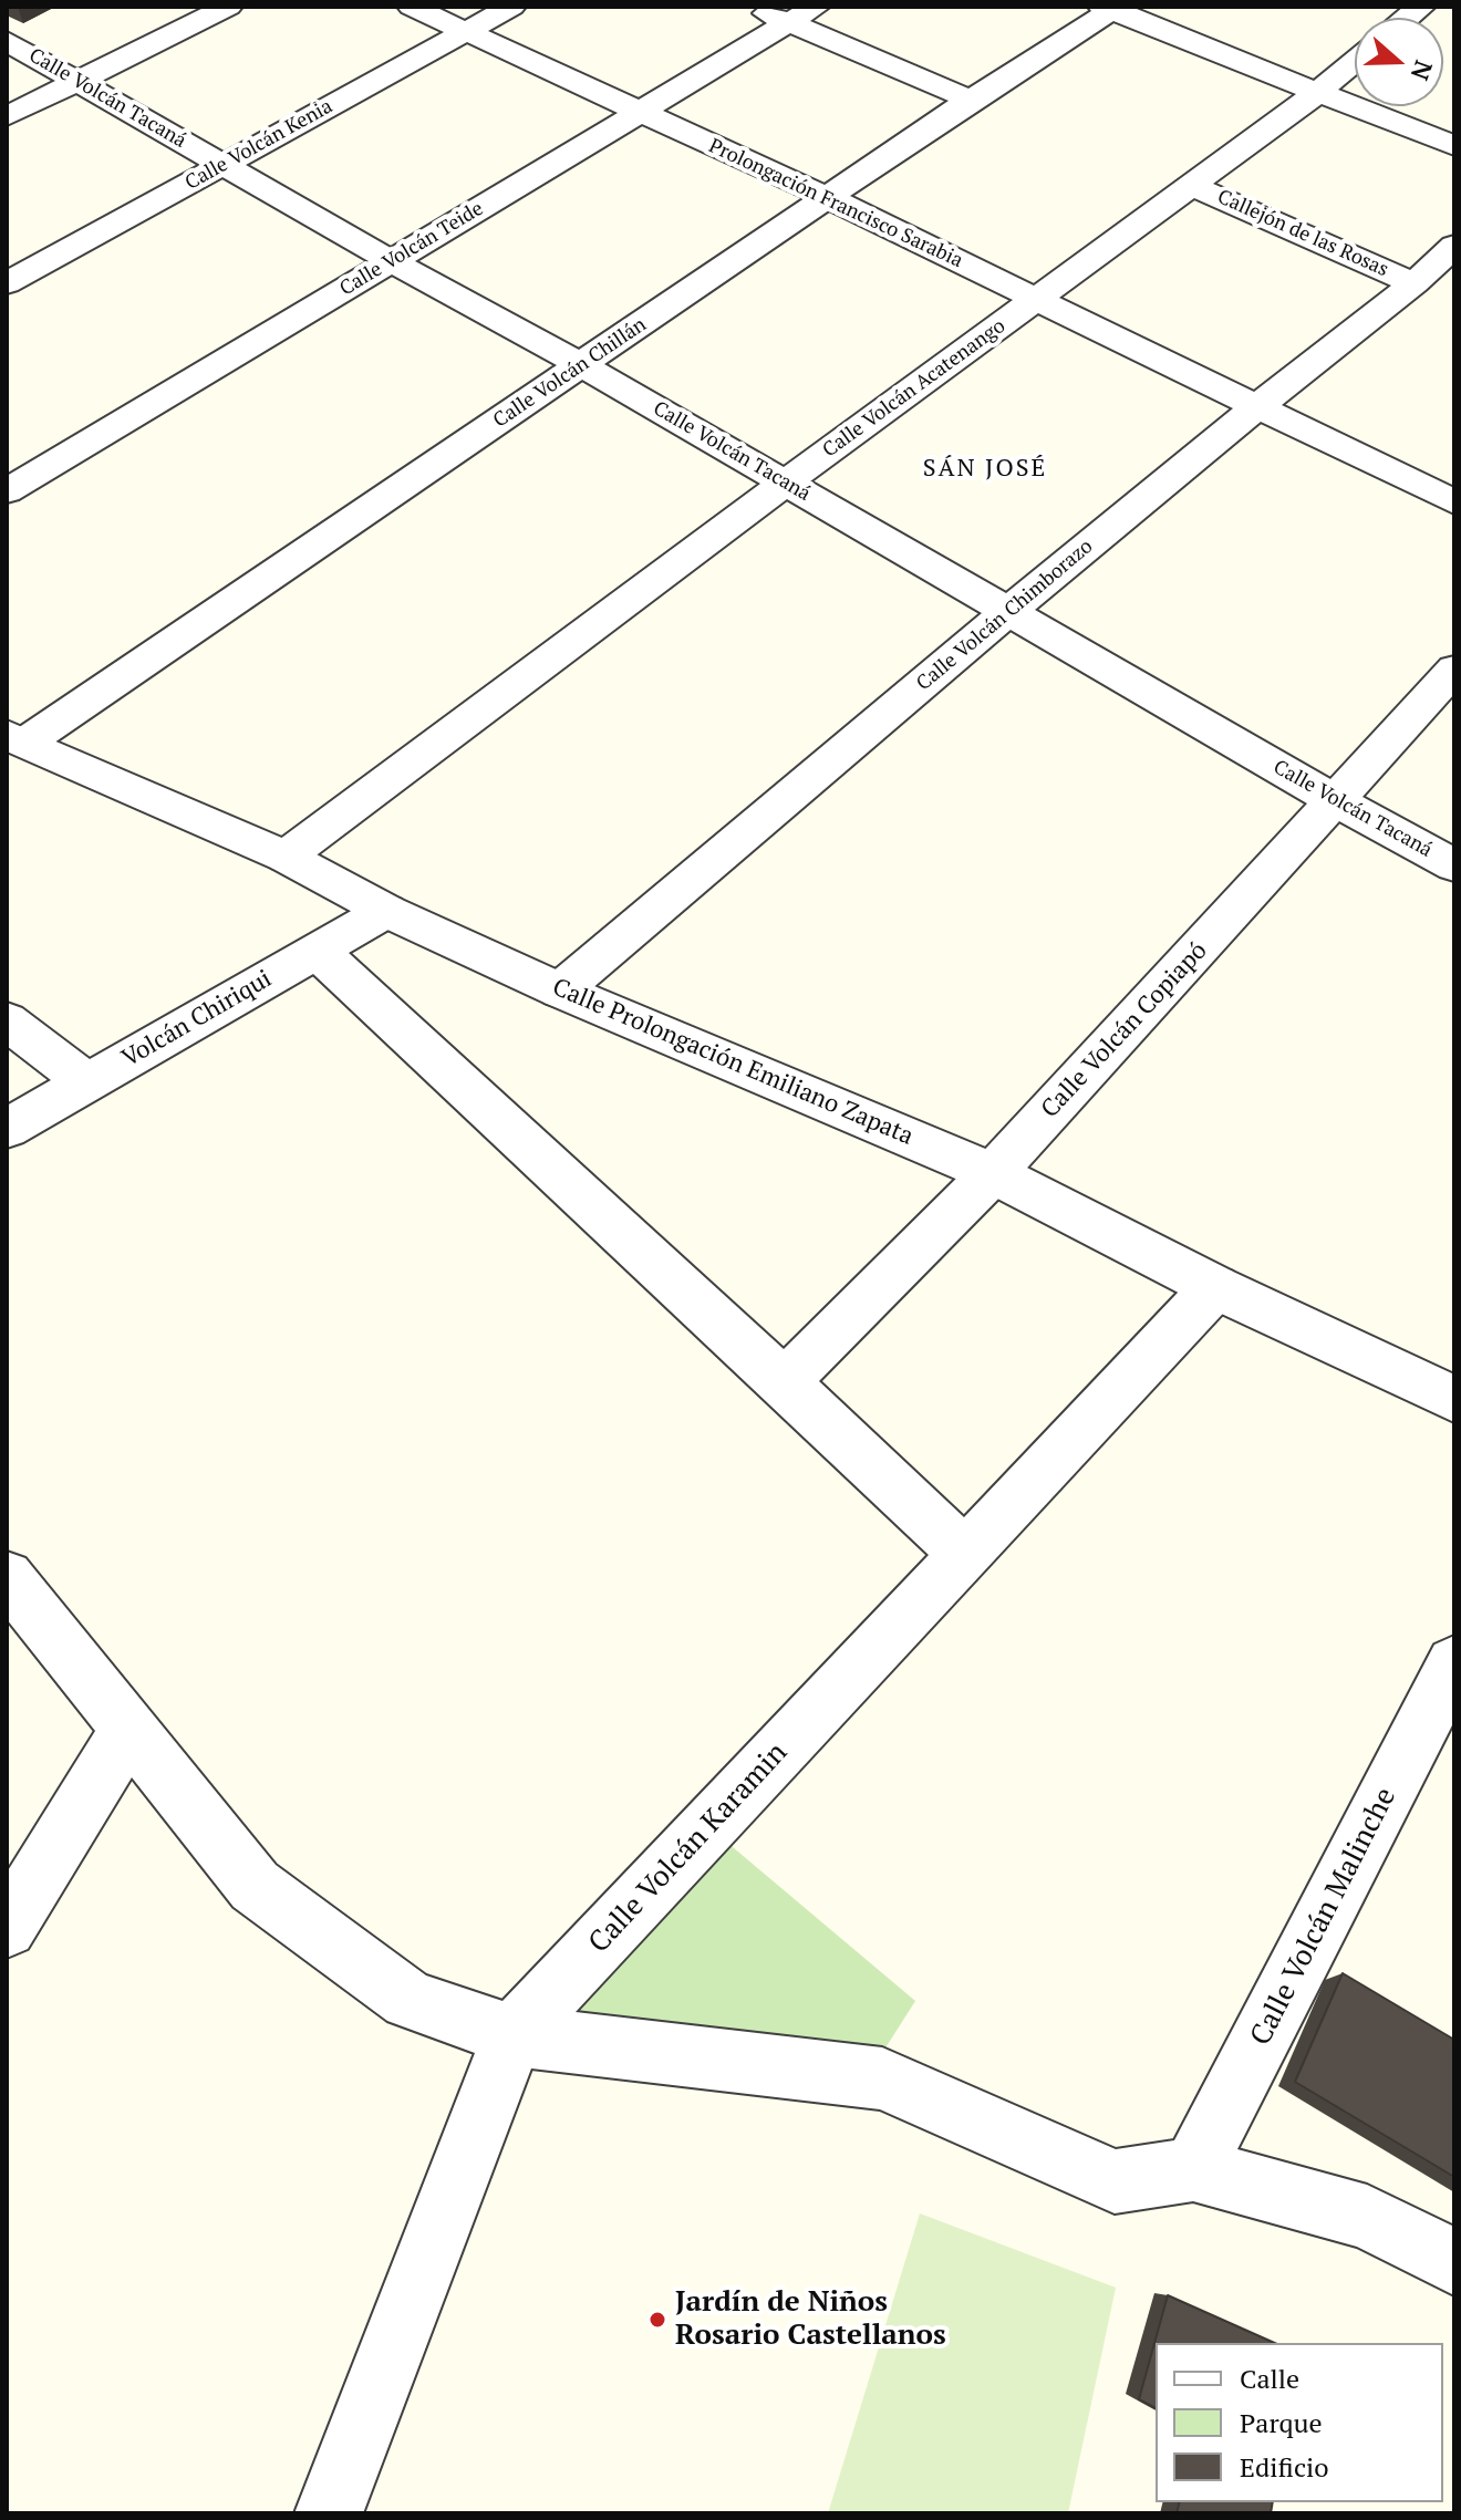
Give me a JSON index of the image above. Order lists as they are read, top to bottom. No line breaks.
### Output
{"streets":{"street":["Calle Volcán Tacaná","Calle Volcán Kenia","Prolongación Francisco Sarabia","Callejón de las Rosas","Calle Volcán Teide","Calle Volcán Chillán","Calle Volcán Acatenango","Calle Volcán Chimborazo","Volcán Chiriqui","Calle Volcán Copiapó","Calle Prolongación Emiliano Zapata","Calle Volcán Karamin","Calle Volcán Malinche"]},"crossings":[["Calle Volcán Tacaná","Calle Volcán Kenia"],["Calle Volcán Tacaná","Calle Volcán Teide"],["Calle Volcán Tacaná","Calle Volcán Chillán"],["Calle Volcán Tacaná","Calle Volcán Acatenango"],["Calle Volcán Tacaná","Calle Volcán Chimborazo"],["Calle Volcán Tacaná","Calle Volcán Copiapó"],["Calle Volcán Kenia","Prolongación Francisco Sarabia"],["Prolongación Francisco Sarabia","Calle Volcán Teide"],["Prolongación Francisco Sarabia","Calle Volcán Chillán"],["Prolongación Francisco Sarabia","Calle Volcán Acatenango"],["Prolongación Francisco Sarabia","Calle Volcán Chimborazo"],["Callejón de las Rosas","Calle Volcán Acatenango"],["Callejón de las Rosas","Calle Volcán Chimborazo"],["Calle Volcán Chillán","Calle Prolongación Emiliano Zapata"],["Calle Volcán Acatenango","Calle Prolongación Emiliano Zapata"],["Calle Volcán Chimborazo","Calle Prolongación Emiliano Zapata"],["Volcán Chiriqui","Calle Prolongación Emiliano Zapata"],["Calle Volcán Copiapó","Calle Prolongación Emiliano Zapata"],["Calle Prolongación Emiliano Zapata","Calle Volcán Karamin"]],"districts":["SÁN JOSÉ"],"places":["Jardín de Niños Rosario Castellanos"],"legend":["Calle","Parque","Edificio"],"north":"right"}
